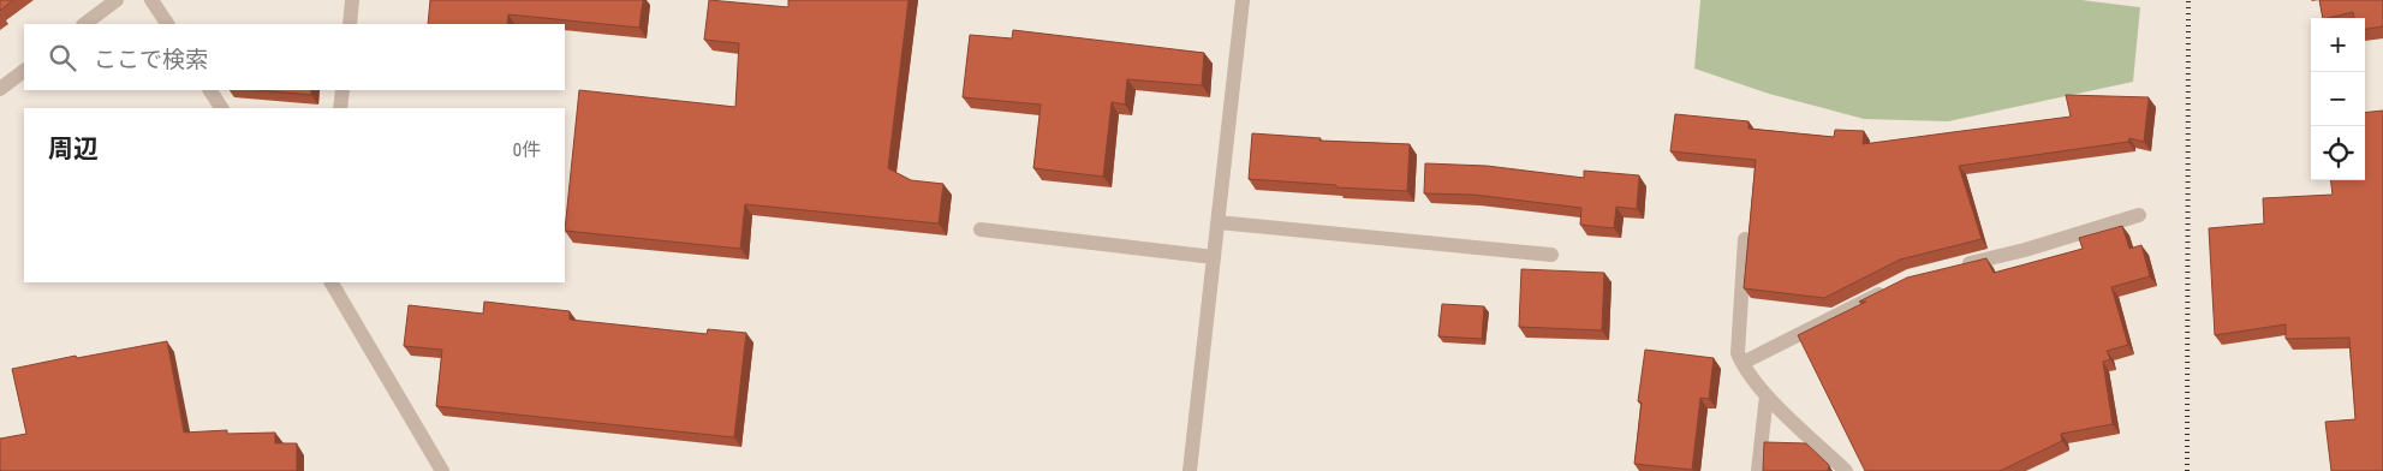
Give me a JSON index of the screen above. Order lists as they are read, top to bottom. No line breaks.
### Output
{"page":{"map_buttons":["+","−"],"search":"ここで検索","heading":["周辺","0件"]}}
